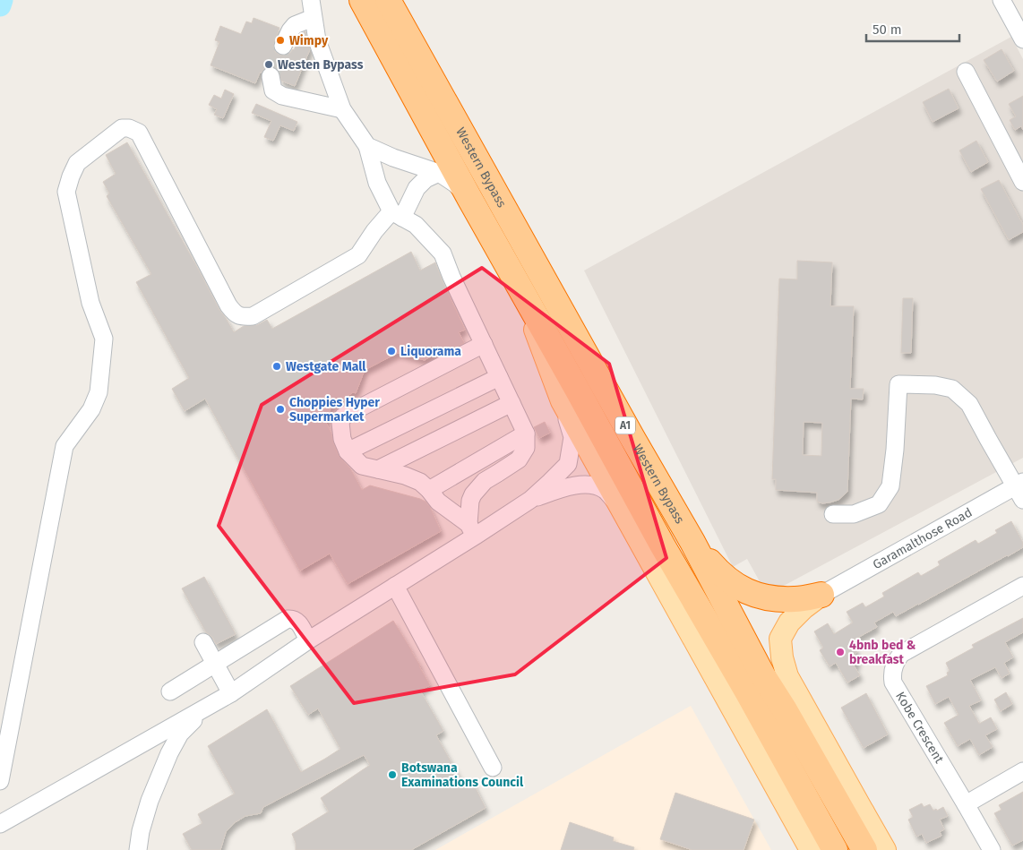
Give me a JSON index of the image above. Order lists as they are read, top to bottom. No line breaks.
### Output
{"streets":{"highway":["Western Bypass","A1"],"street":["Garamalthose Road","Kobe Crescent"]},"places":["Wimpy","Westen Bypass","Liquorama","Westgate Mall","Choppies Hyper Supermarket","4bnb bed & breakfast","Botswana Examinations Council"],"scale_bar":"50 m"}
